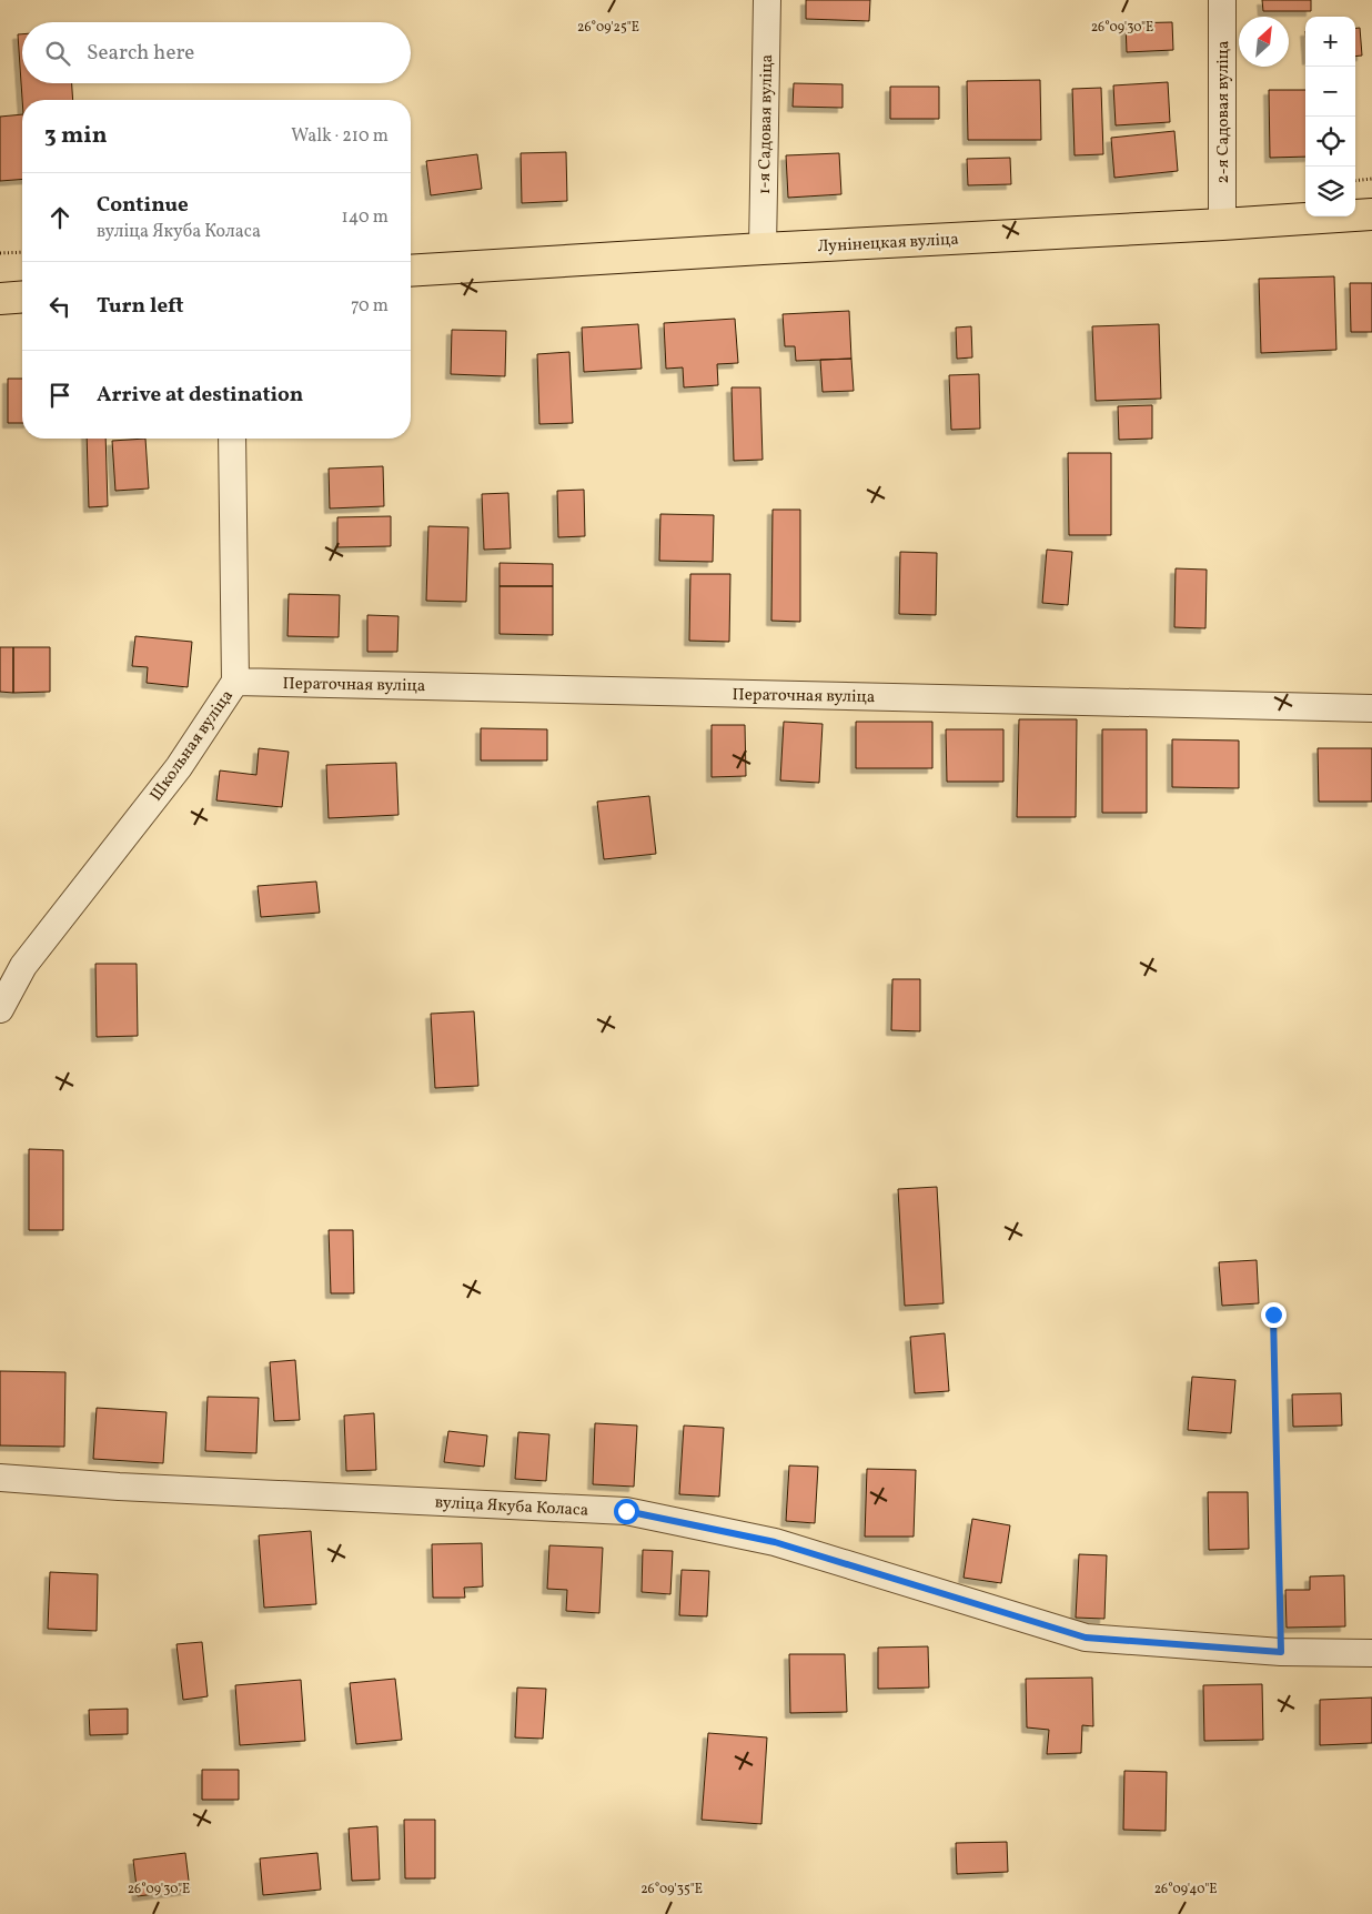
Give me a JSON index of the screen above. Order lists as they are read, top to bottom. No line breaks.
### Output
{"streets":{"main road":["Лунінецкая вуліца"],"street":["2-я Садовая вуліца","1-я Садовая вуліца","Ператочная вуліца","Школьная вуліца","вуліца Якуба Коласа"]},"crossings":[["2-я Садовая вуліца","Лунінецкая вуліца"],["1-я Садовая вуліца","Лунінецкая вуліца"],["Ператочная вуліца","Школьная вуліца"]],"north":"top right","page":{"map_buttons":["+","−"],"search":"Search here","heading":["3 min","Walk · 210 m"],"list":[["Continue","вуліца Якуба Коласа","140 m"],["Turn left","70 m"],"Arrive at destination"]},"coordinates":["26°09'25\"E","26°09'30\"E","26°09'35\"E","26°09'40\"E"]}
